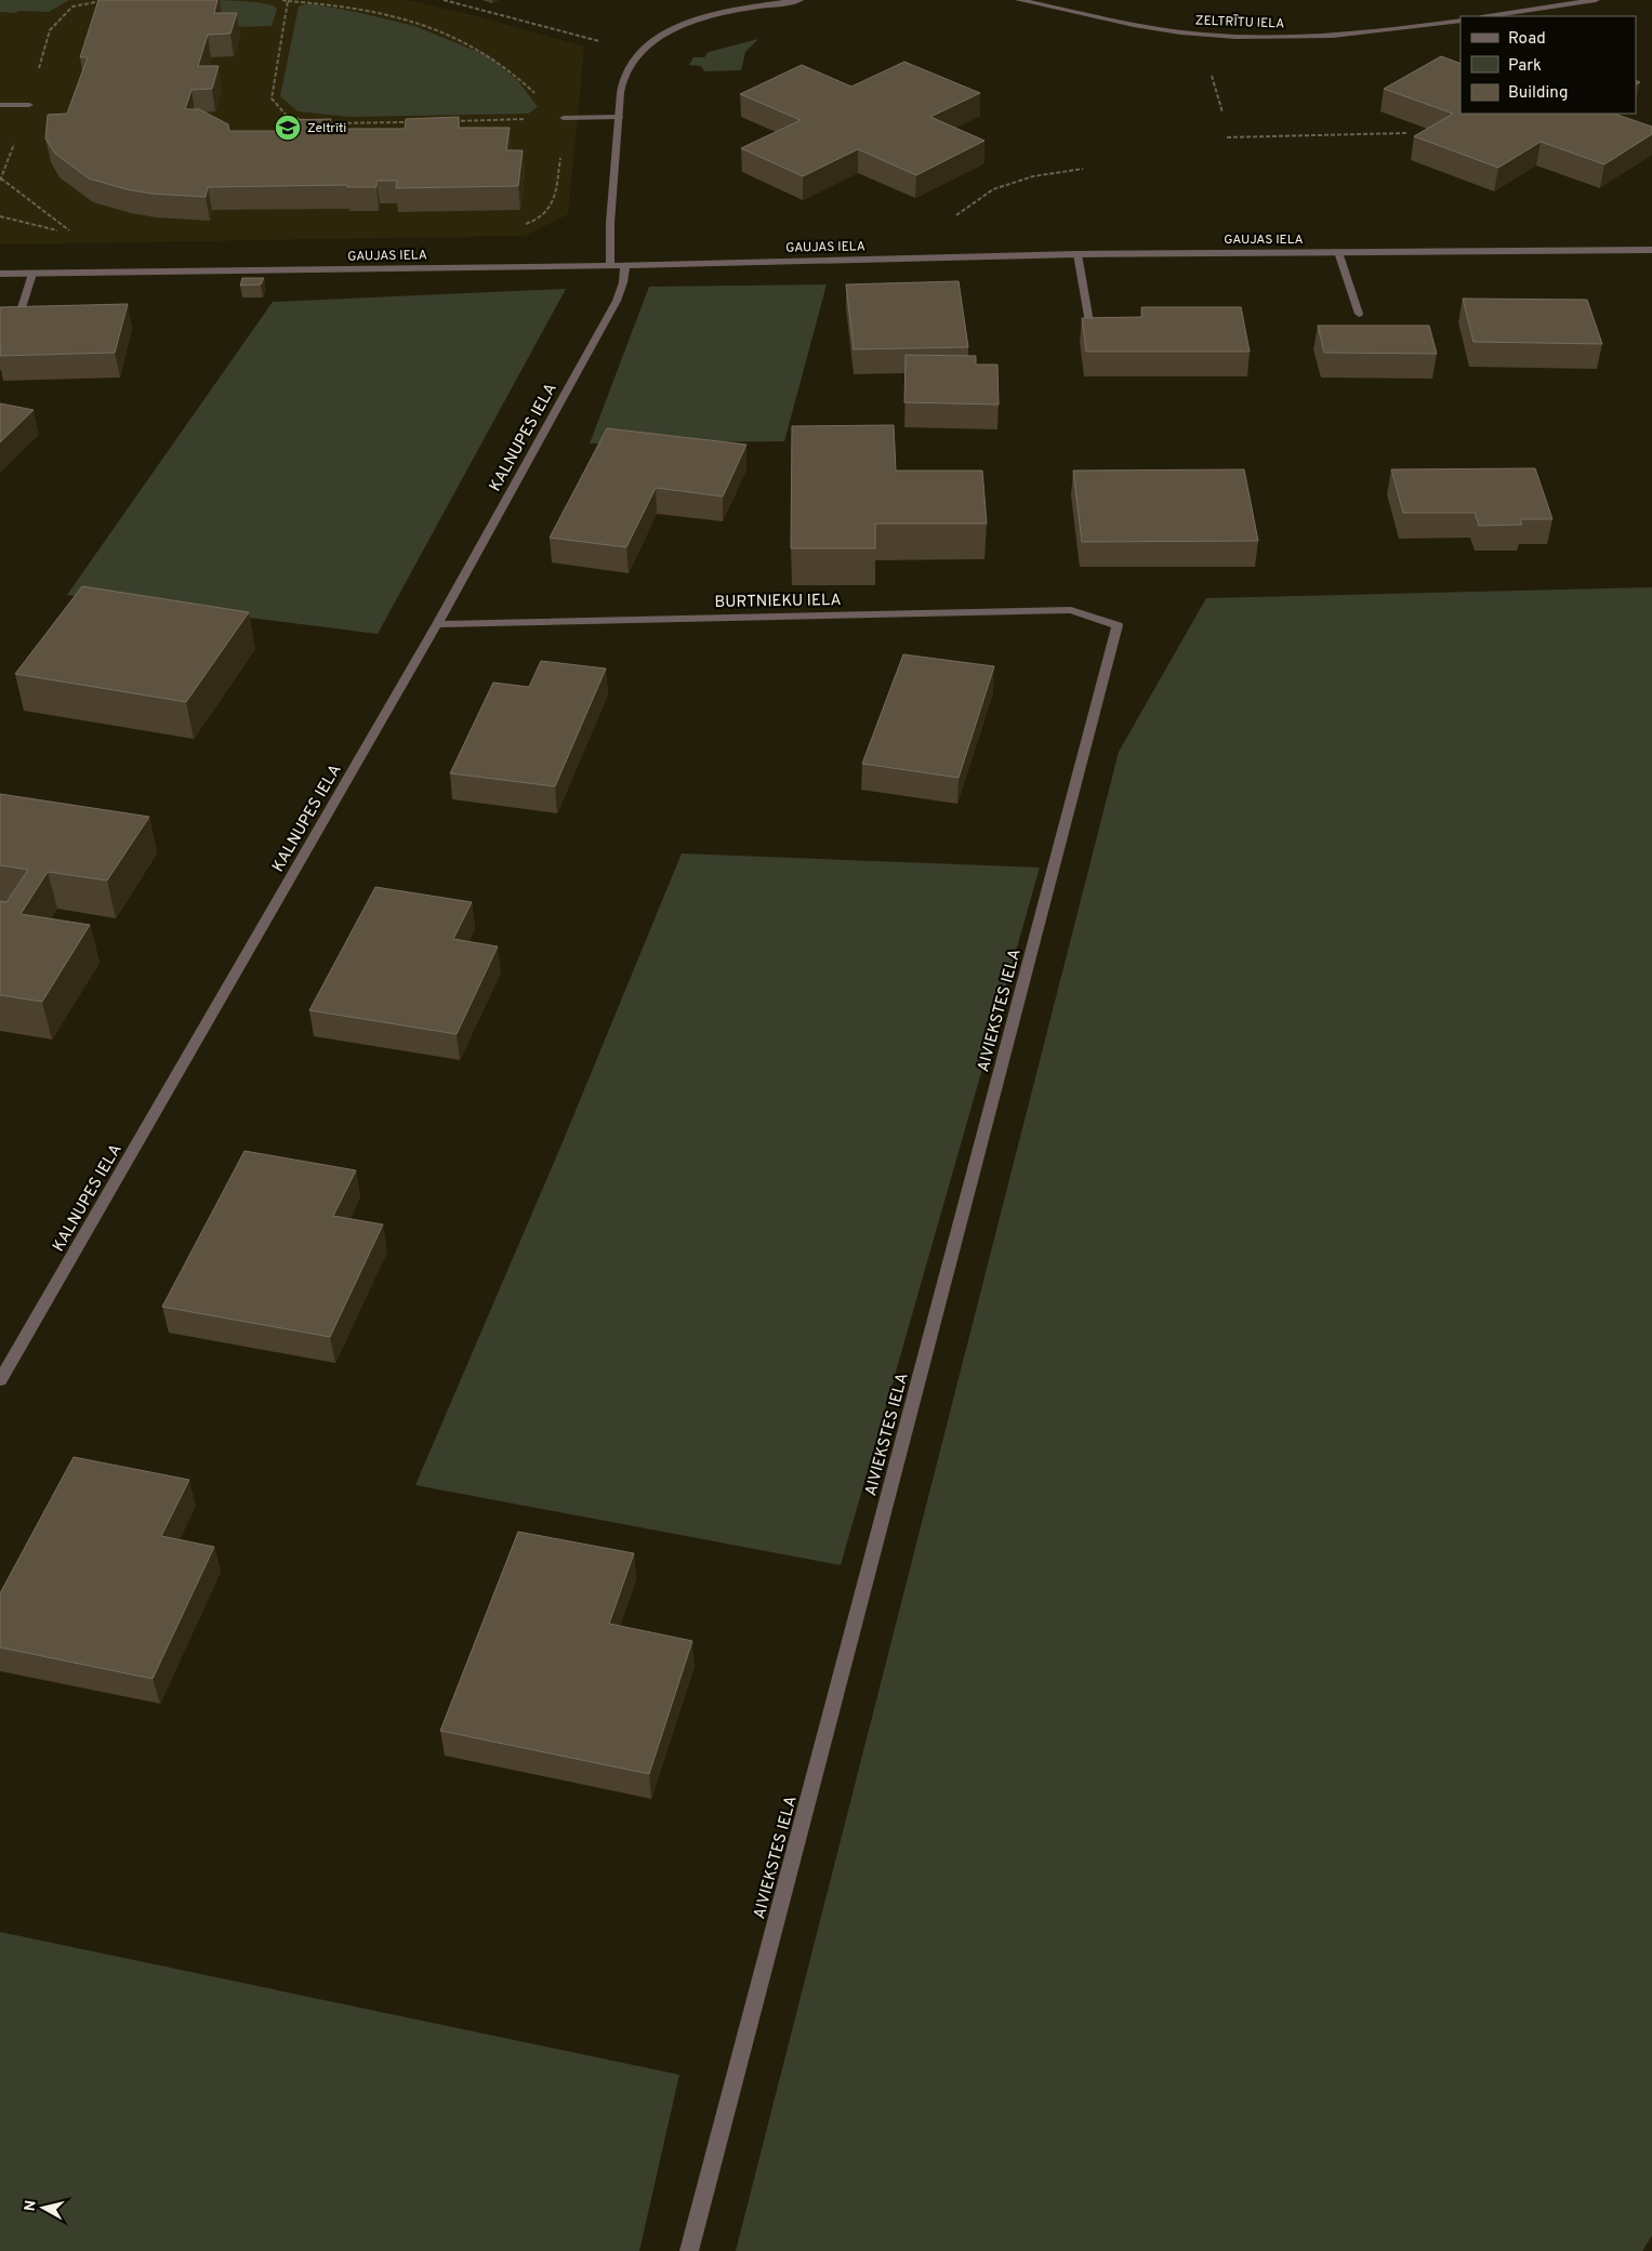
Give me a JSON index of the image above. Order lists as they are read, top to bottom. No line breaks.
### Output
{"streets":{"street":["ZELTRĪTU IELA","GAUJAS IELA","KALNUPES IELA","BURTNIEKU IELA","AIVIEKSTES IELA"]},"crossings":[["GAUJAS IELA","KALNUPES IELA"],["KALNUPES IELA","BURTNIEKU IELA"],["BURTNIEKU IELA","AIVIEKSTES IELA"]],"places":{"school or university":["Zeltrīti"]},"legend":["Road","Park","Building"],"north":"left"}
